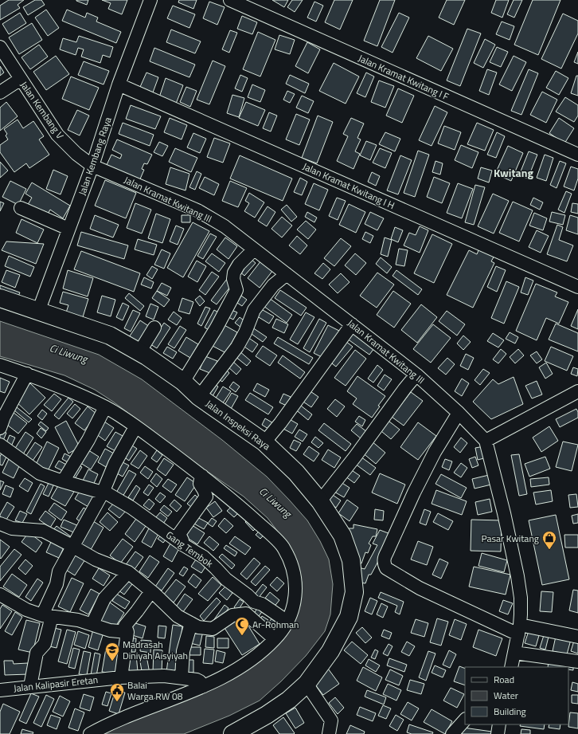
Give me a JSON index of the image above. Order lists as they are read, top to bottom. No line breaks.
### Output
{"streets":{"street":["Jalan Kramat Kwitang I F","Jalan Kembang V","Jalan Kembang Raya","Jalan Kramat Kwitang I H","Jalan Kramat Kwitang III","Jalan Inspeksi Raya","Gang Tembok","Jalan Kalipasir Eretan"]},"crossings":[["Jalan Kembang V","Jalan Kembang Raya"],["Jalan Kembang V","Jalan Kramat Kwitang III"],["Jalan Kembang Raya","Jalan Kramat Kwitang I H"],["Jalan Kembang Raya","Jalan Kramat Kwitang III"],["Jalan Kembang Raya","Jalan Inspeksi Raya"]],"districts":["Kwitang"],"water":["Ci Liwung"],"places":{"shop":["Pasar Kwitang"],"mosque":["Ar-Rohman"],"school or university":["Madrasah Diniyah Aisyiyah"],"public building":["Balai Warga RW 08"]},"legend":["Road","Water","Building"]}
